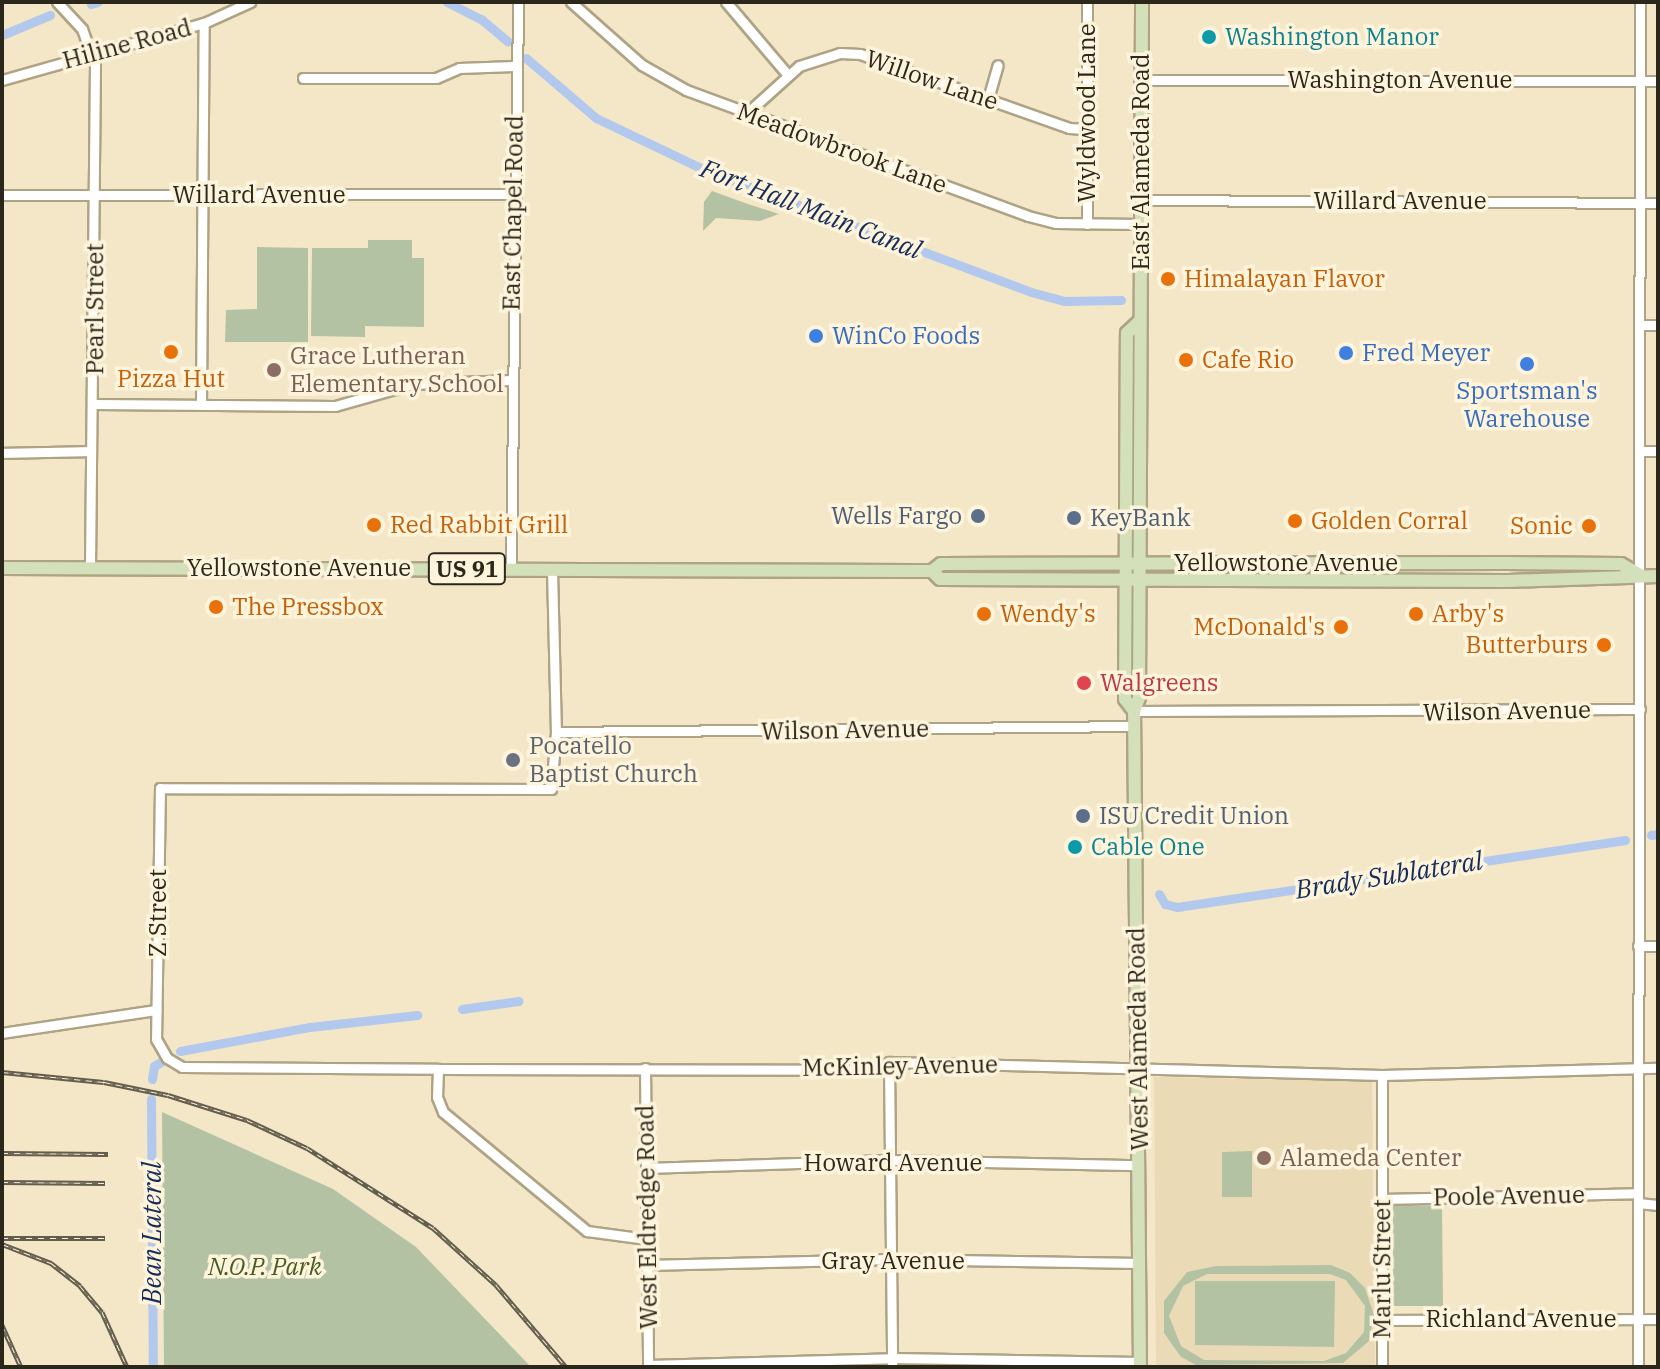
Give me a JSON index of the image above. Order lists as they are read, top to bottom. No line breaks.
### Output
{"streets":{"main road":["East Alameda Road","Yellowstone Avenue","US 91","West Alameda Road"],"street":["Hiline Road","Willow Lane","Washington Avenue","Wyldwood Lane","Meadowbrook Lane","Willard Avenue","East Chapel Road","Pearl Street","Wilson Avenue","Z Street","McKinley Avenue","Howard Avenue","Poole Avenue","West Eldredge Road","Gray Avenue","Marlu Street","Richland Avenue"]},"crossings":[["Hiline Road","Pearl Street"],["Willow Lane","Wyldwood Lane"],["Willow Lane","Meadowbrook Lane"],["Washington Avenue","East Alameda Road"],["Wyldwood Lane","Meadowbrook Lane"],["Meadowbrook Lane","East Alameda Road"],["East Alameda Road","Willard Avenue"],["East Alameda Road","Yellowstone Avenue"],["East Alameda Road","West Alameda Road"],["Willard Avenue","East Chapel Road"],["Willard Avenue","Pearl Street"],["East Chapel Road","Yellowstone Avenue"],["Pearl Street","Yellowstone Avenue"],["Yellowstone Avenue","West Alameda Road"],["Wilson Avenue","Z Street"],["Wilson Avenue","West Alameda Road"],["Z Street","McKinley Avenue"],["West Alameda Road","McKinley Avenue"],["West Alameda Road","Howard Avenue"],["West Alameda Road","Gray Avenue"],["McKinley Avenue","West Eldredge Road"],["McKinley Avenue","Marlu Street"],["Howard Avenue","West Eldredge Road"],["Poole Avenue","Marlu Street"],["West Eldredge Road","Gray Avenue"],["Marlu Street","Richland Avenue"]],"water":["Fort Hall Main Canal","Brady Sublateral","Bean Lateral"],"parks":["N.O.P. Park"],"places":["Washington Manor","Himalayan Flavor","WinCo Foods","Pizza Hut","Fred Meyer","Cafe Rio","Sportsman's Warehouse","Grace Lutheran Elementary School","Wells Fargo","KeyBank","Golden Corral","Red Rabbit Grill","Sonic","The Pressbox","Wendy's","Arby's","McDonald's","Butterburs","Walgreens","Pocatello Baptist Church","ISU Credit Union","Cable One","Alameda Center"]}
